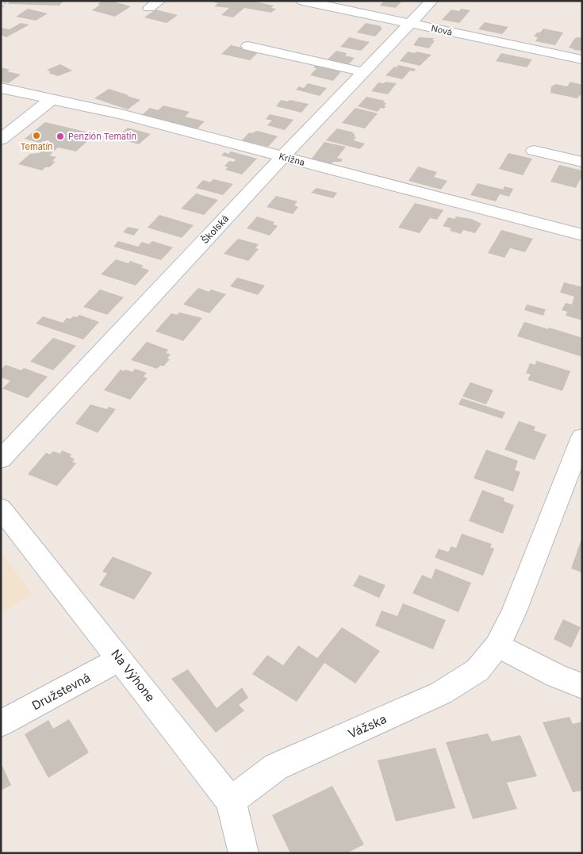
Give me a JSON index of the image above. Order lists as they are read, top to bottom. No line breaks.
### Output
{"streets":{"street":["Nová","Krížna","Školská","Na Výhone","Družstevná","Vážska"]},"crossings":[["Nová","Školská"],["Krížna","Školská"],["Na Výhone","Družstevná"],["Na Výhone","Vážska"]],"places":["Tematín","Penzión Tematín"]}
